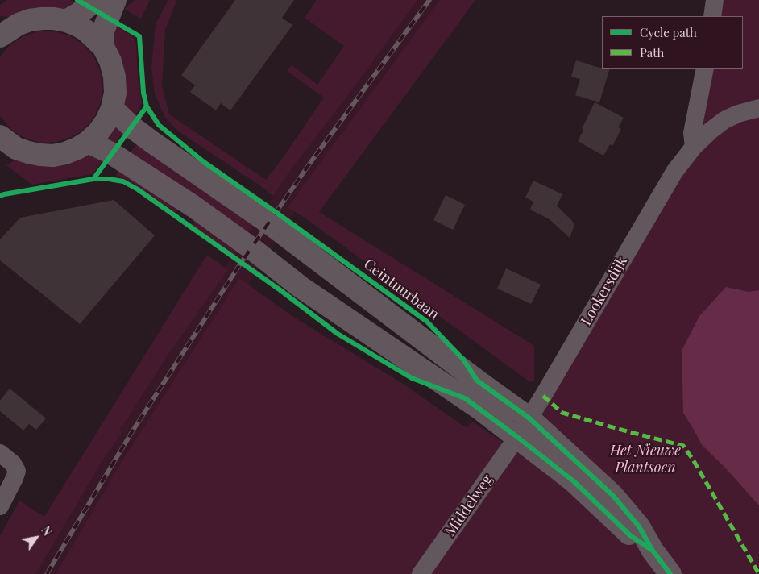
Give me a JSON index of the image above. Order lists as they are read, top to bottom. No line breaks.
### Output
{"streets":{"street":["Ceintuurbaan","Lookersdijk","Middelweg"]},"crossings":[["Ceintuurbaan","Lookersdijk"],["Ceintuurbaan","Middelweg"],["Lookersdijk","Middelweg"]],"parks":["Het Nieuwe Plantsoen"],"legend":["Cycle path","Path"],"north":"top right"}
